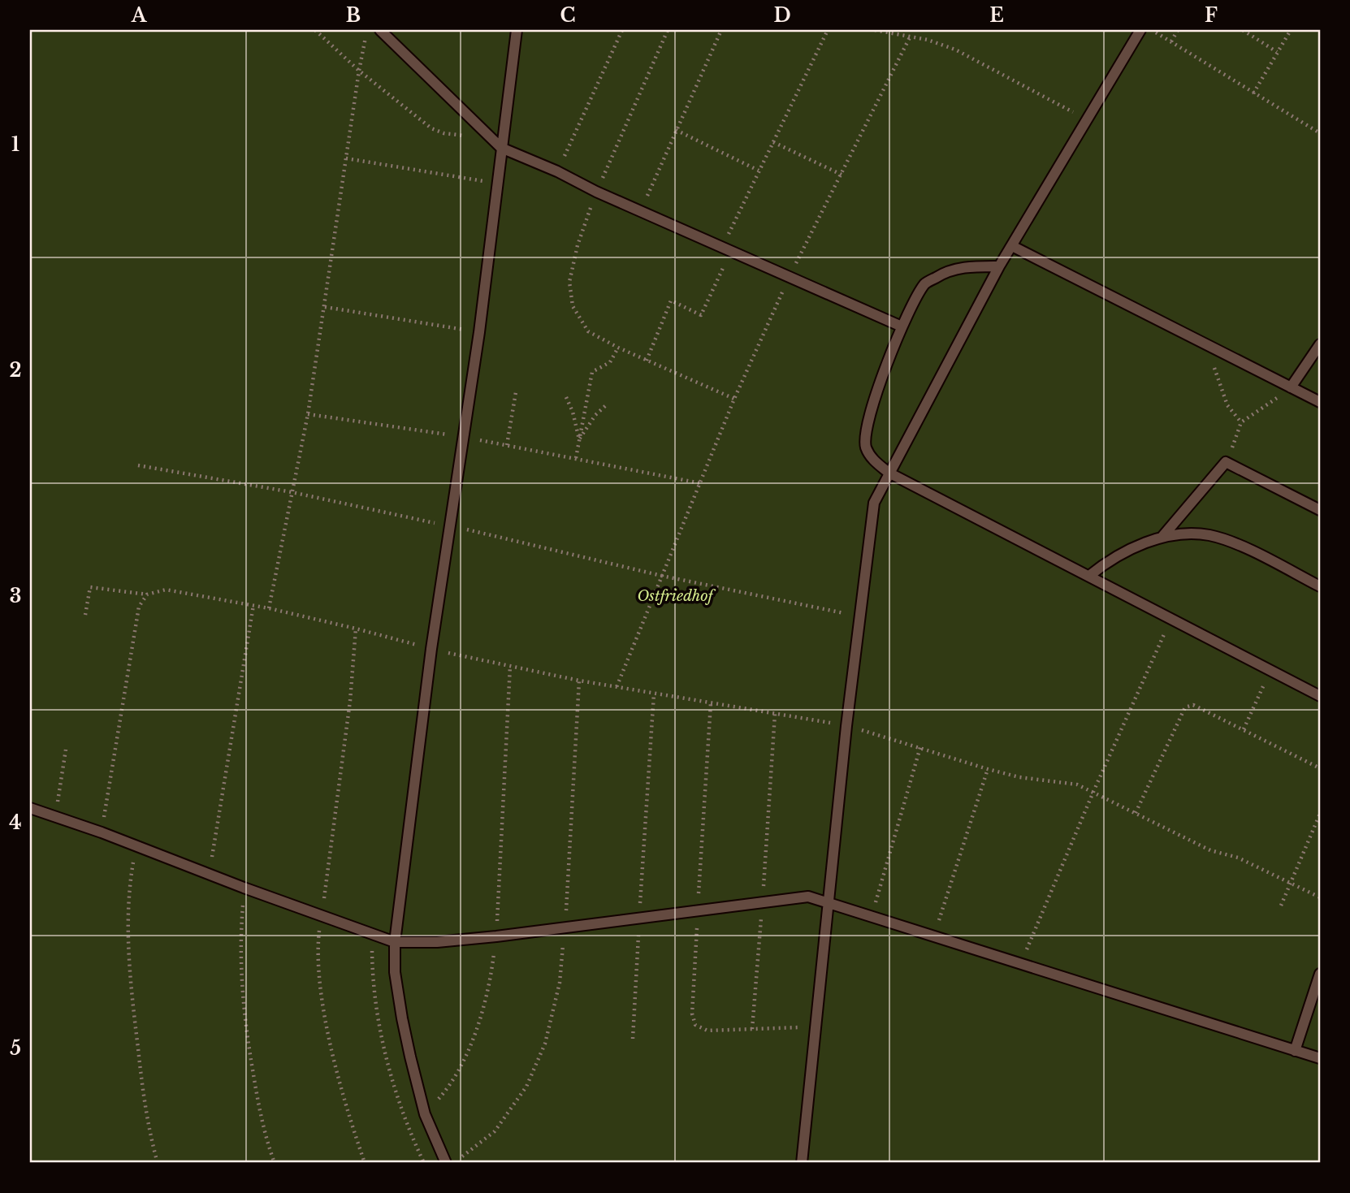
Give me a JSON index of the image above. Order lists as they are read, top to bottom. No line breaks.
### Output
{"parks":["Ostfriedhof"],"grid":{"columns":["A","B","C","D","E","F"],"rows":["1","2","3","4","5"]}}
